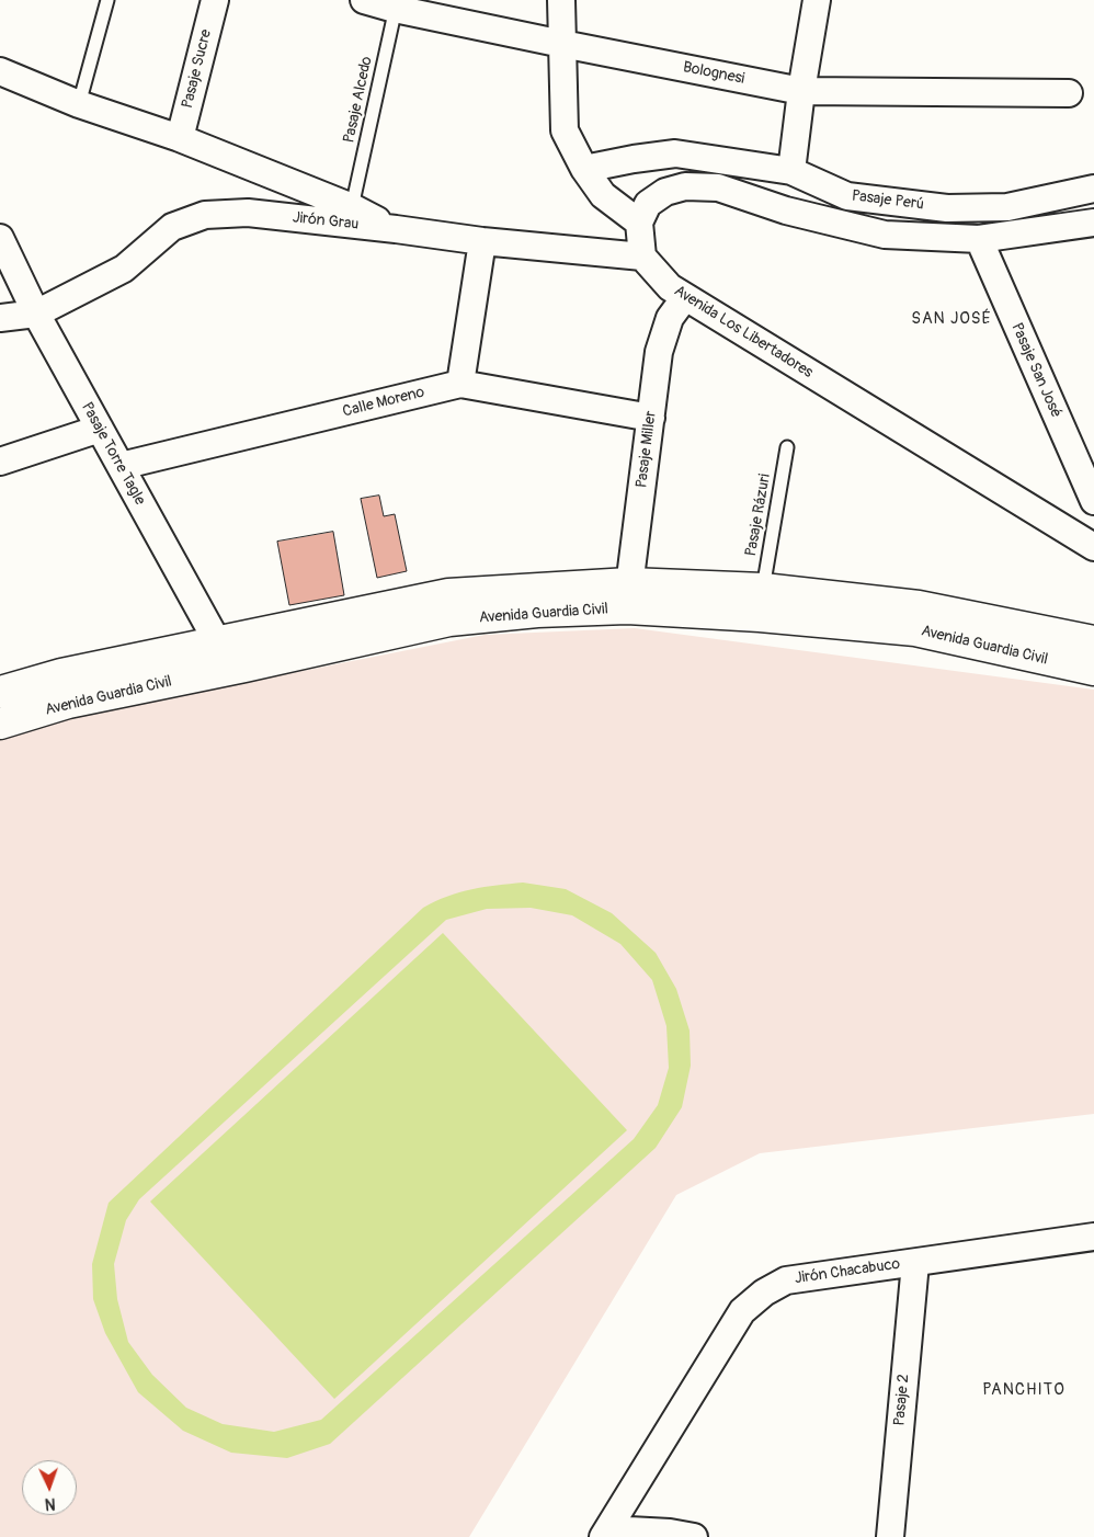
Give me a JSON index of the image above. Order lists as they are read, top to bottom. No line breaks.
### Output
{"streets":{"street":["Pasaje Sucre","Bolognesi","Pasaje Perú","Jirón Grau","Avenida Los Libertadores","Pasaje San José","Calle Moreno","Pasaje Miller","Pasaje Torre Tagle","Avenida Guardia Civil","Jirón Chacabuco","Pasaje 2"],"lane":["Pasaje Alcedo","Pasaje Rázuri"]},"crossings":[["Bolognesi","Pasaje Alcedo"],["Jirón Grau","Avenida Los Libertadores"],["Jirón Grau","Pasaje Torre Tagle"],["Avenida Los Libertadores","Pasaje Miller"],["Calle Moreno","Pasaje Miller"],["Calle Moreno","Pasaje Torre Tagle"],["Pasaje Miller","Avenida Guardia Civil"],["Pasaje Torre Tagle","Avenida Guardia Civil"],["Pasaje Rázuri","Avenida Guardia Civil"],["Jirón Chacabuco","Pasaje 2"]],"districts":["SAN JOSÉ","PANCHITO"],"north":"bottom"}
